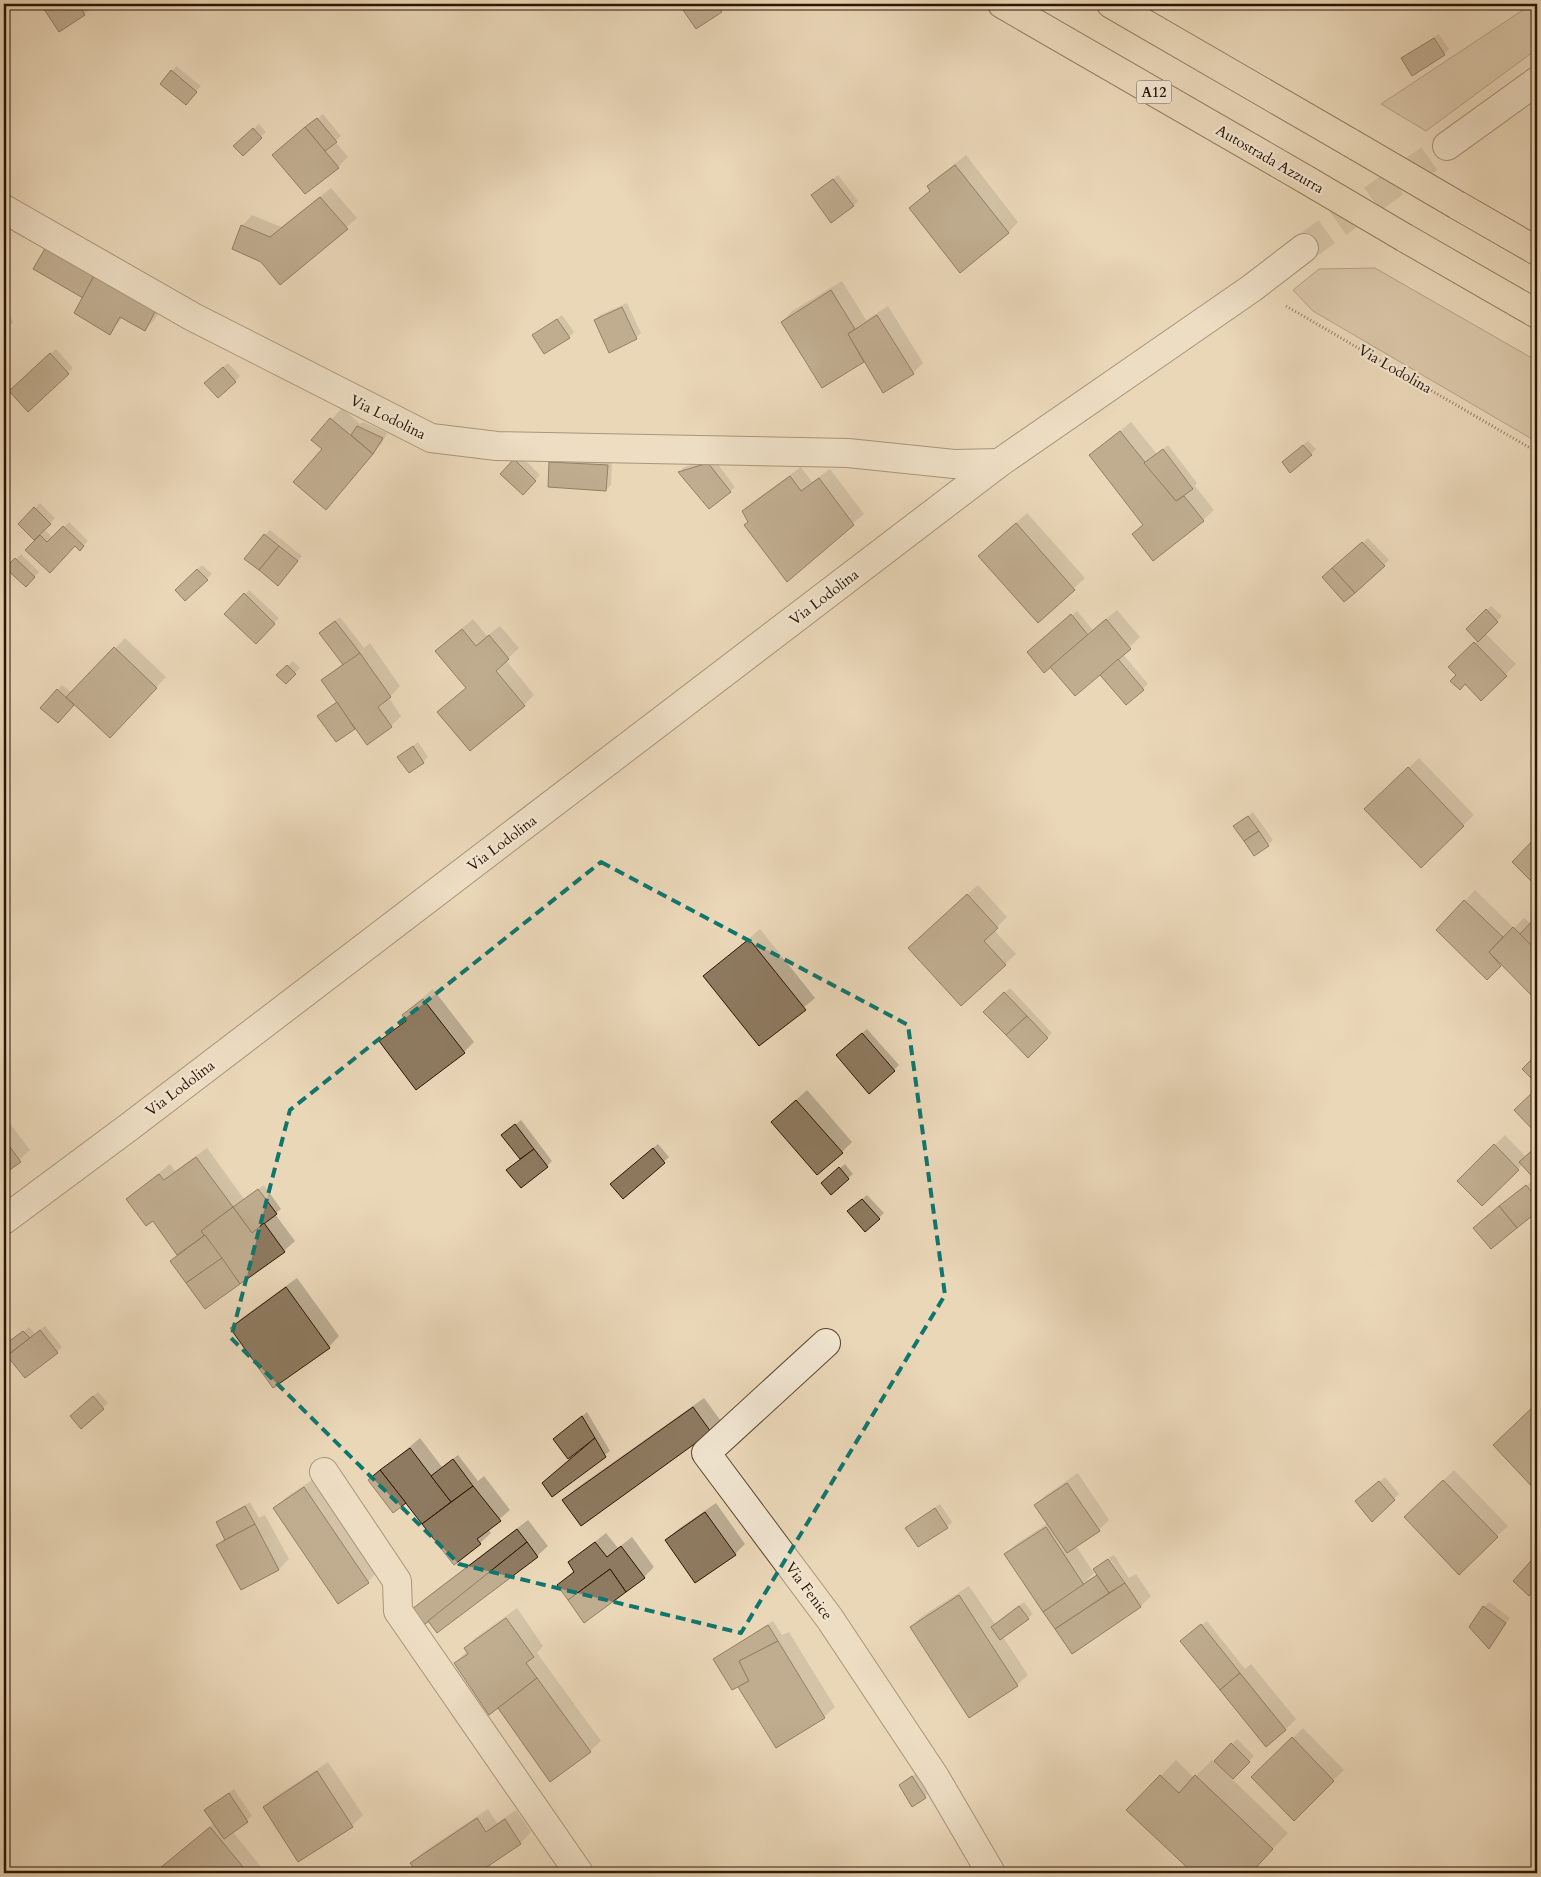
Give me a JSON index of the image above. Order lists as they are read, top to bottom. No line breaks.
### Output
{"streets":{"highway":["A12","Autostrada Azzurra"],"street":["Via Lodolina","Via Fenice"]}}
